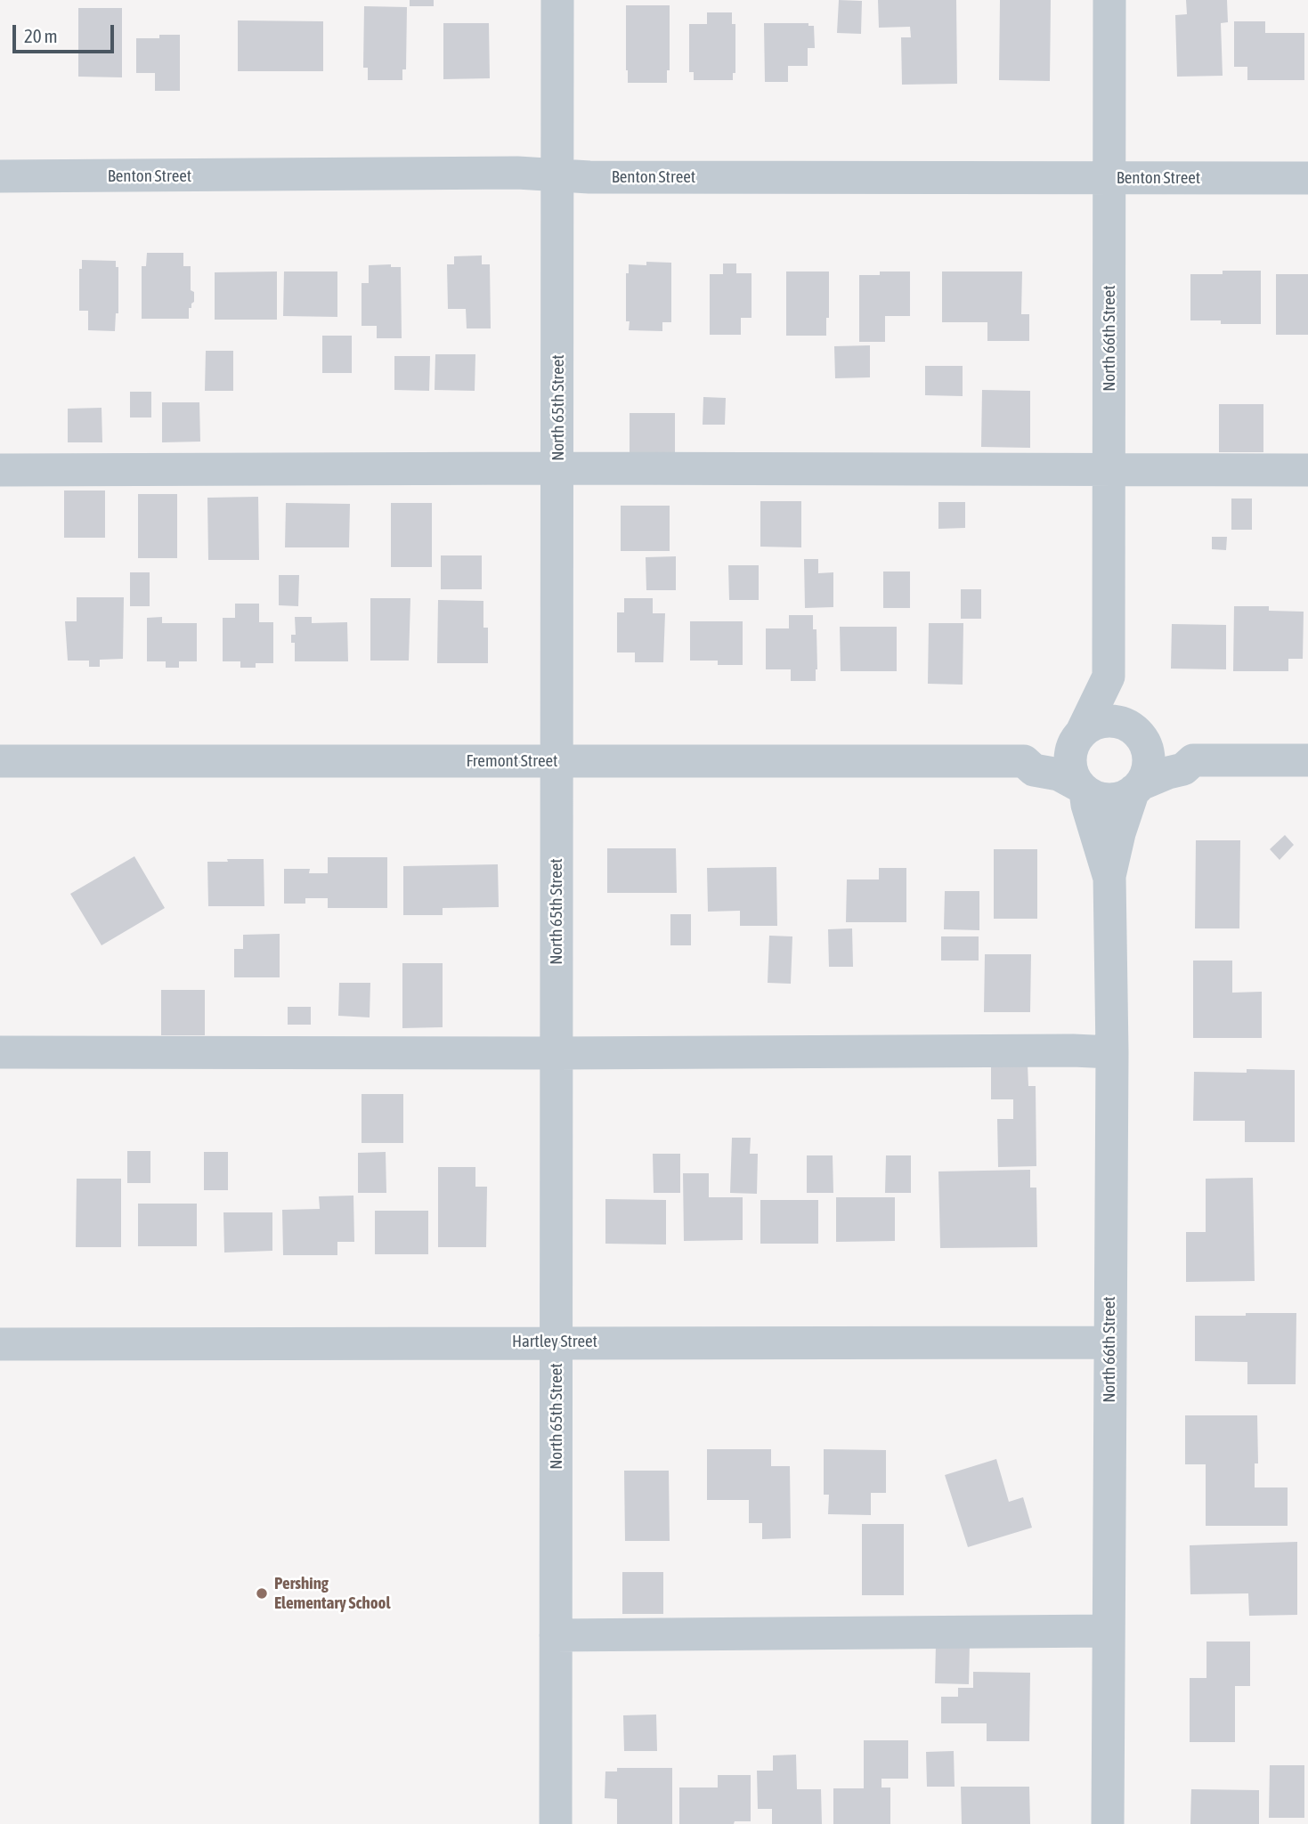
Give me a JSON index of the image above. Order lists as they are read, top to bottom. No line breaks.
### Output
{"streets":{"street":["Benton Street","North 66th Street","North 65th Street","Fremont Street","Hartley Street"]},"crossings":[["Benton Street","North 66th Street"],["Benton Street","North 65th Street"],["North 66th Street","Fremont Street"],["North 66th Street","Hartley Street"],["North 65th Street","Fremont Street"],["North 65th Street","Hartley Street"]],"places":["Pershing Elementary School"],"scale_bar":"20 m"}
